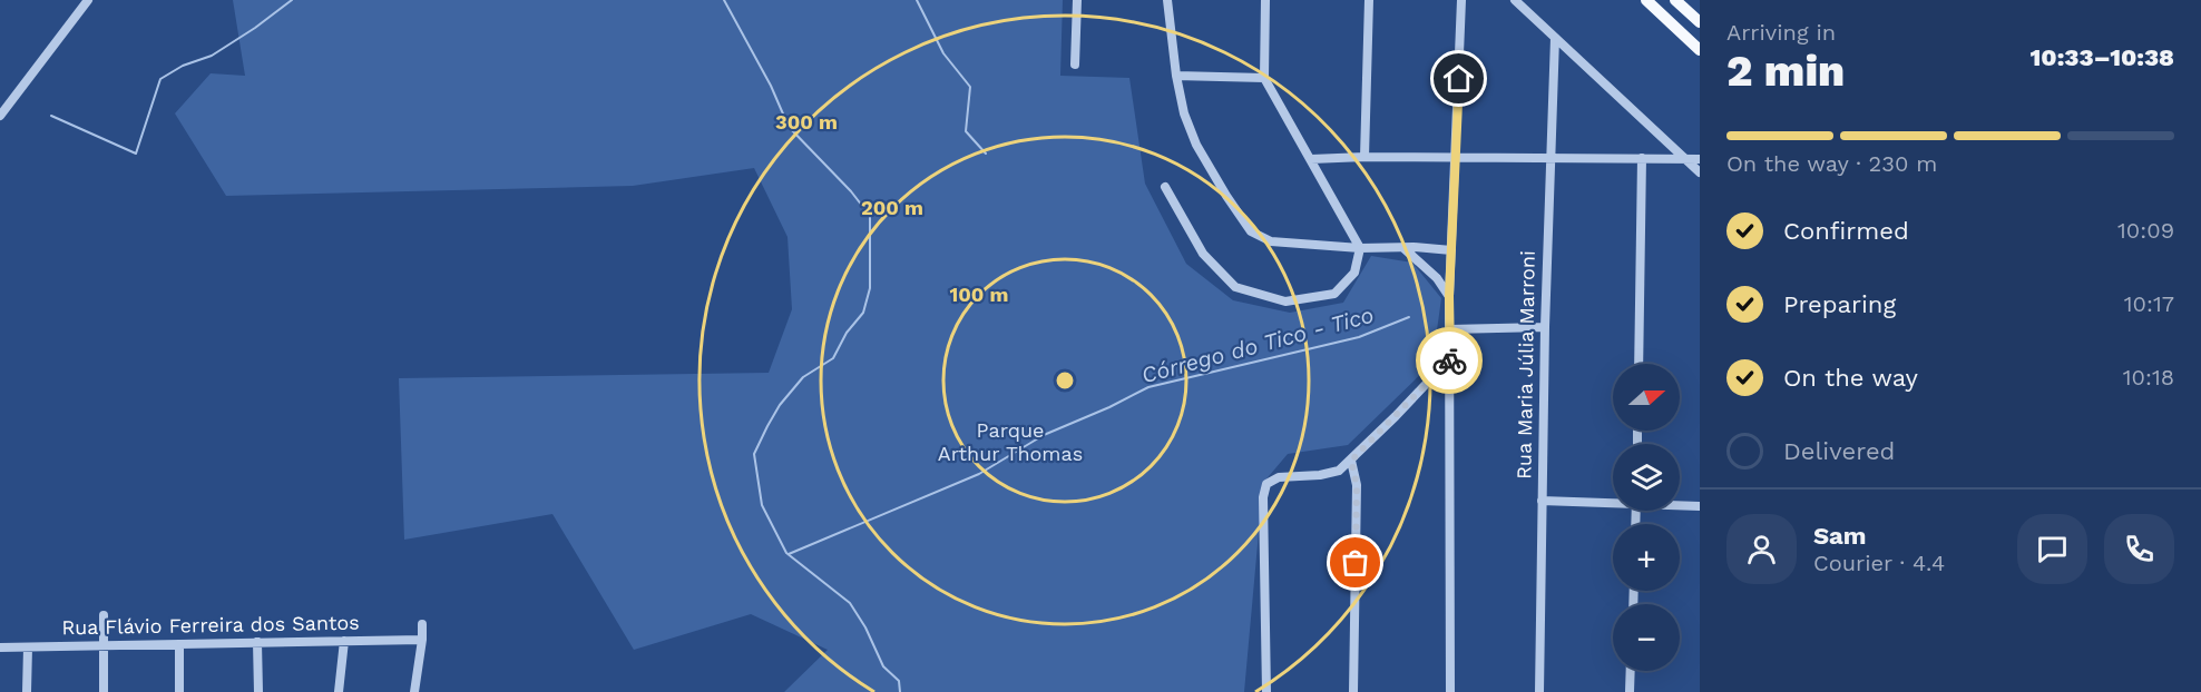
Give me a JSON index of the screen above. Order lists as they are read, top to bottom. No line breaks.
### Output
{"streets":{"street":["Rua Maria Júlia Marroni","Rua Flávio Ferreira dos Santos"]},"water":["Córrego do Tico - Tico"],"parks":["Parque Arthur Thomas"],"north":"right","page":{"heading":["2 min","Arriving in","10:33–10:38"],"panel":["Sam","Courier · 4.4"],"bar":"On the way · 230 m","list":[["Confirmed","10:09"],["Preparing","10:17"],["On the way","10:18"],"Delivered"],"map_buttons":["+","−"]},"rings":["300 m","200 m","100 m"]}
